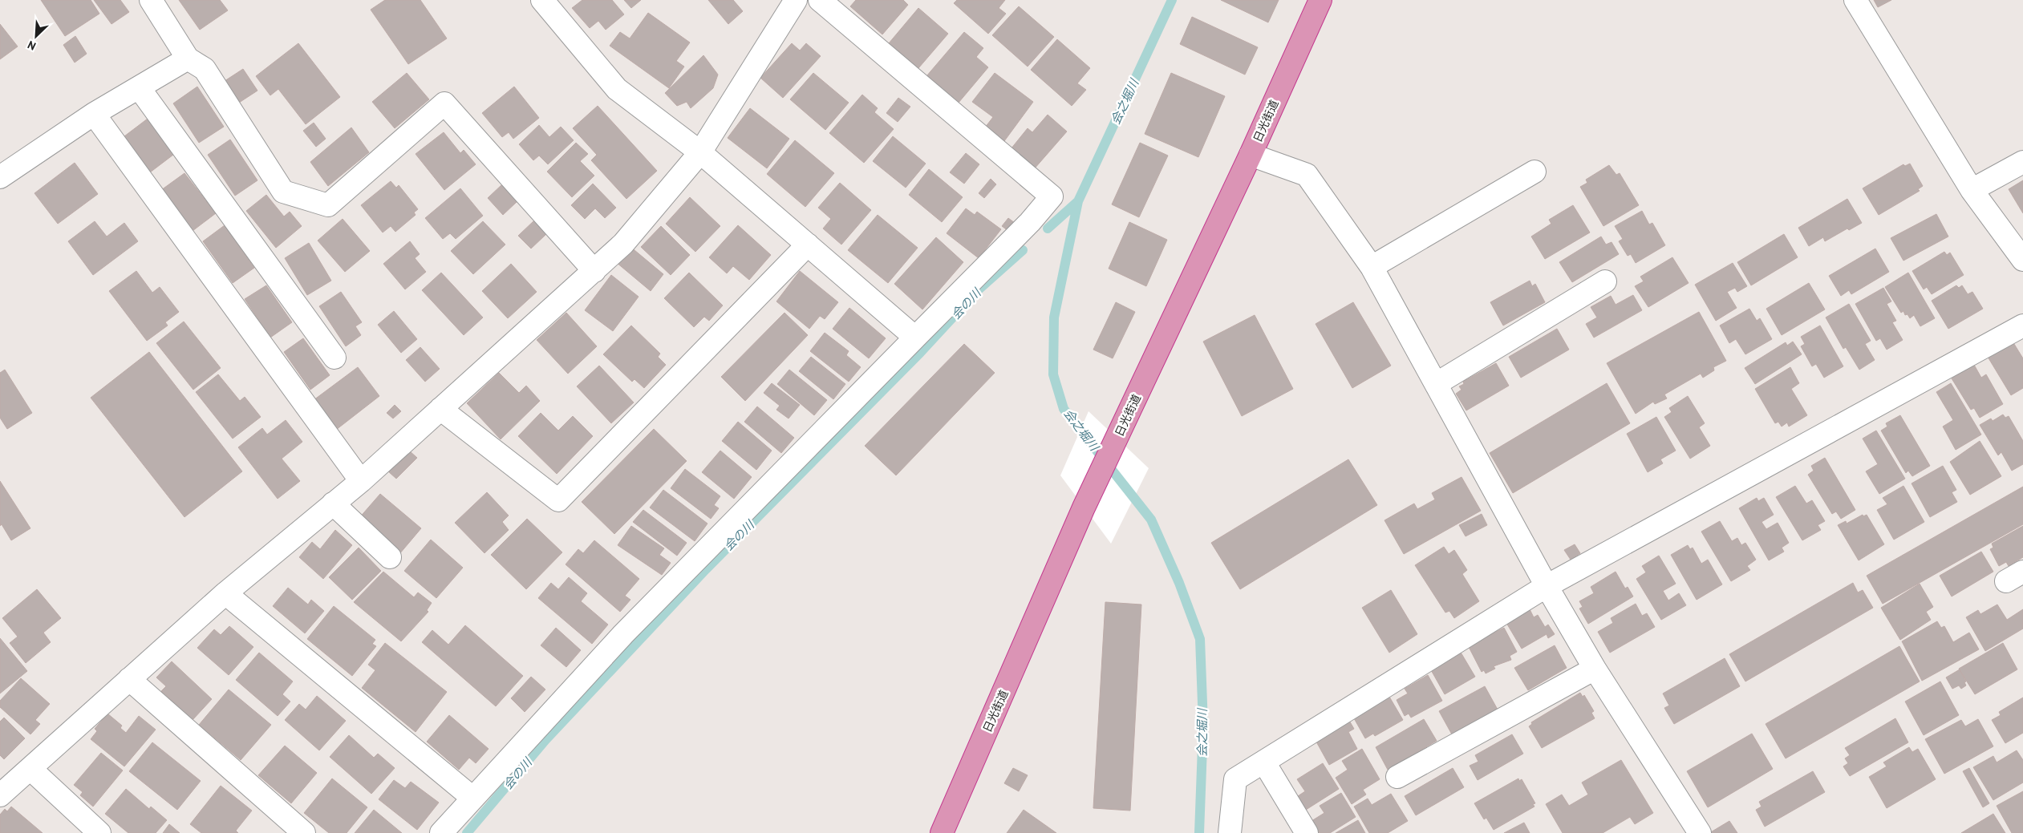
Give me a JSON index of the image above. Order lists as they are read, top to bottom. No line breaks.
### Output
{"streets":{"highway":["日光街道"]},"water":["会之堀川","会の川"],"north":"bottom left"}
